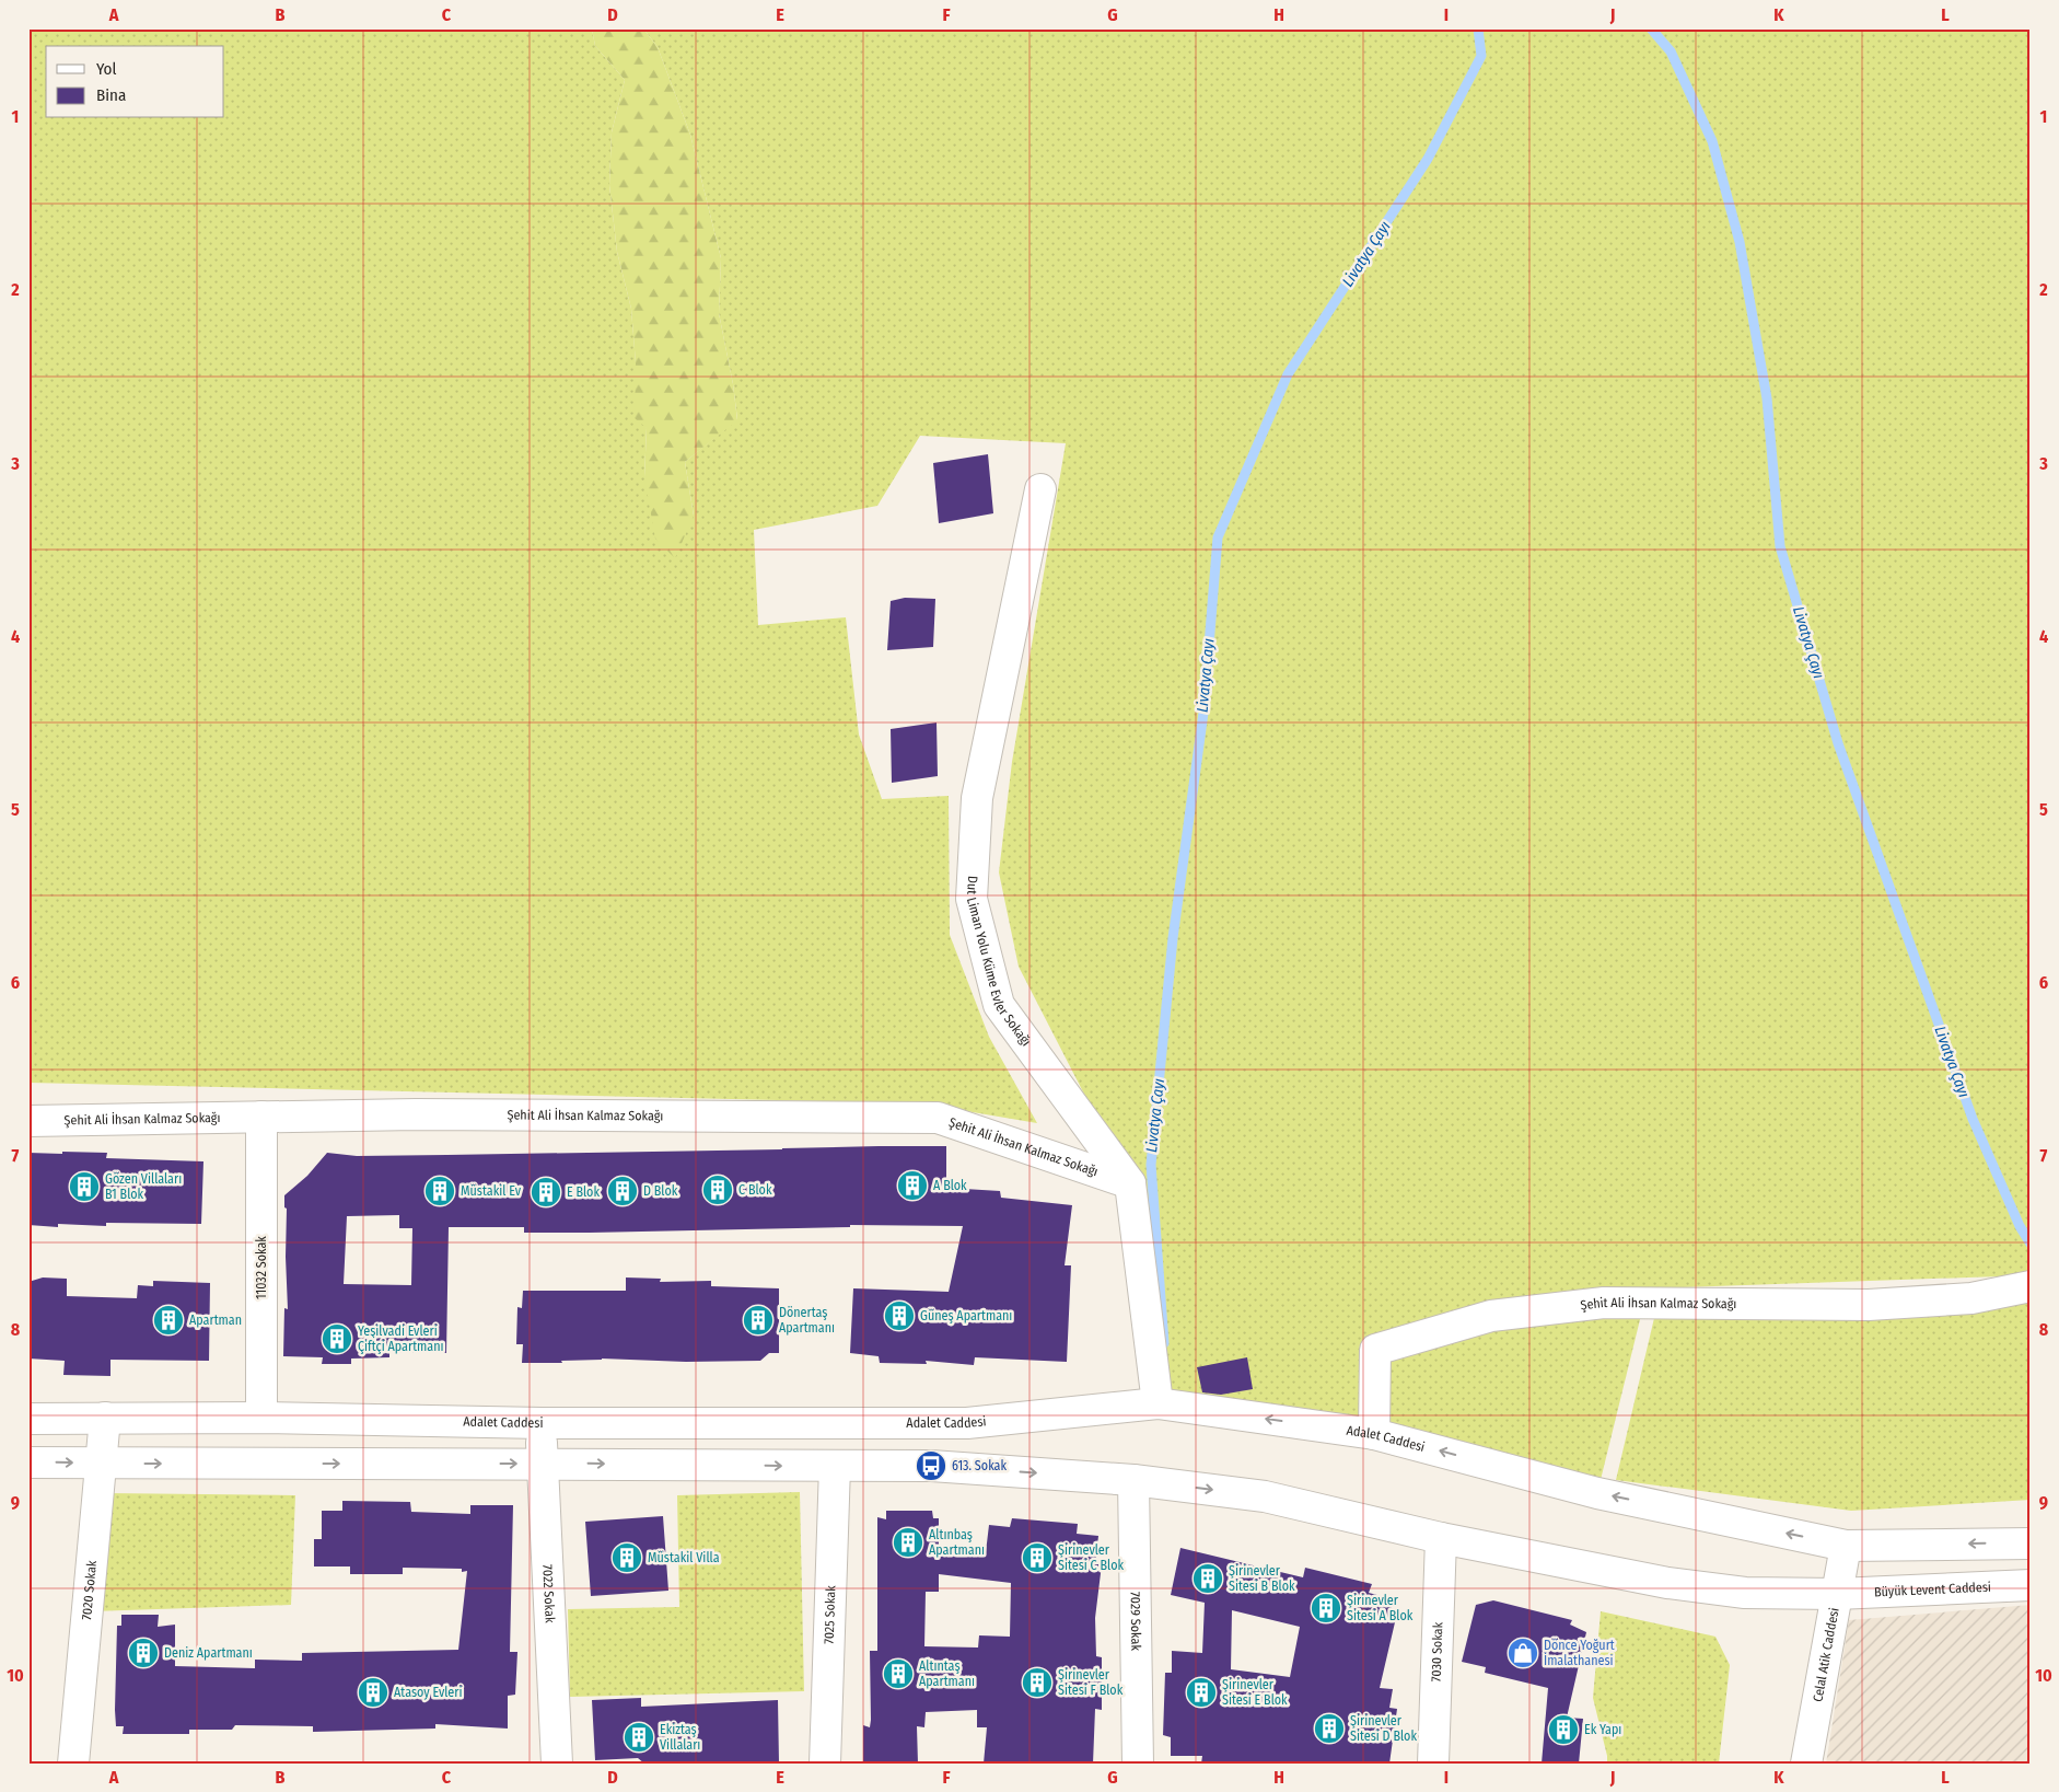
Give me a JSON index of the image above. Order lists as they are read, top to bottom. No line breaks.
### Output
{"streets":{"street":["Dut Liman Yolu Küme Evler Sokağı","Şehit Ali İhsan Kalmaz Sokağı","11032 Sokak","Adalet Caddesi","Büyük Levent Caddesi","7020 Sokak","7022 Sokak","7025 Sokak","7029 Sokak","7030 Sokak","Celal Atik Caddesi"]},"crossings":[["Dut Liman Yolu Küme Evler Sokağı","Şehit Ali İhsan Kalmaz Sokağı"],["Dut Liman Yolu Küme Evler Sokağı","Adalet Caddesi"],["Şehit Ali İhsan Kalmaz Sokağı","11032 Sokak"],["Şehit Ali İhsan Kalmaz Sokağı","Adalet Caddesi"],["11032 Sokak","Adalet Caddesi"],["Adalet Caddesi","7020 Sokak"],["Adalet Caddesi","7022 Sokak"],["Adalet Caddesi","Celal Atik Caddesi"],["Büyük Levent Caddesi","Celal Atik Caddesi"]],"water":["Livatya Çayı"],"places":{"building":["A Blok","Gözen Villaları B1 Blok","C Blok","Müstakil Ev","D Blok","E Blok","Güneş Apartmanı","Apartman","Dönertaş Apartmanı","Yeşilvadi Evleri Çiftçi Apartmanı","Altınbaş Apartmanı","Müstakil Villa","Şirinevler Sitesi C Blok","Şirinevler Sitesi B Blok","Şirinevler Sitesi A Blok","Deniz Apartmanı","Altıntaş Apartmanı","Şirinevler Sitesi F Blok","Atasoy Evleri","Şirinevler Sitesi E Blok","Şirinevler Sitesi D Blok","Ek Yapı","Ekiztaş Villaları"],"bus stop":["613. Sokak"],"shop":["Dönce Yoğurt İmalathanesi"]},"legend":["Yol","Bina"],"grid":{"columns":["A","B","C","D","E","F","G","H","I","J","K","L"],"rows":["1","2","3","4","5","6","7","8","9","10"]}}
